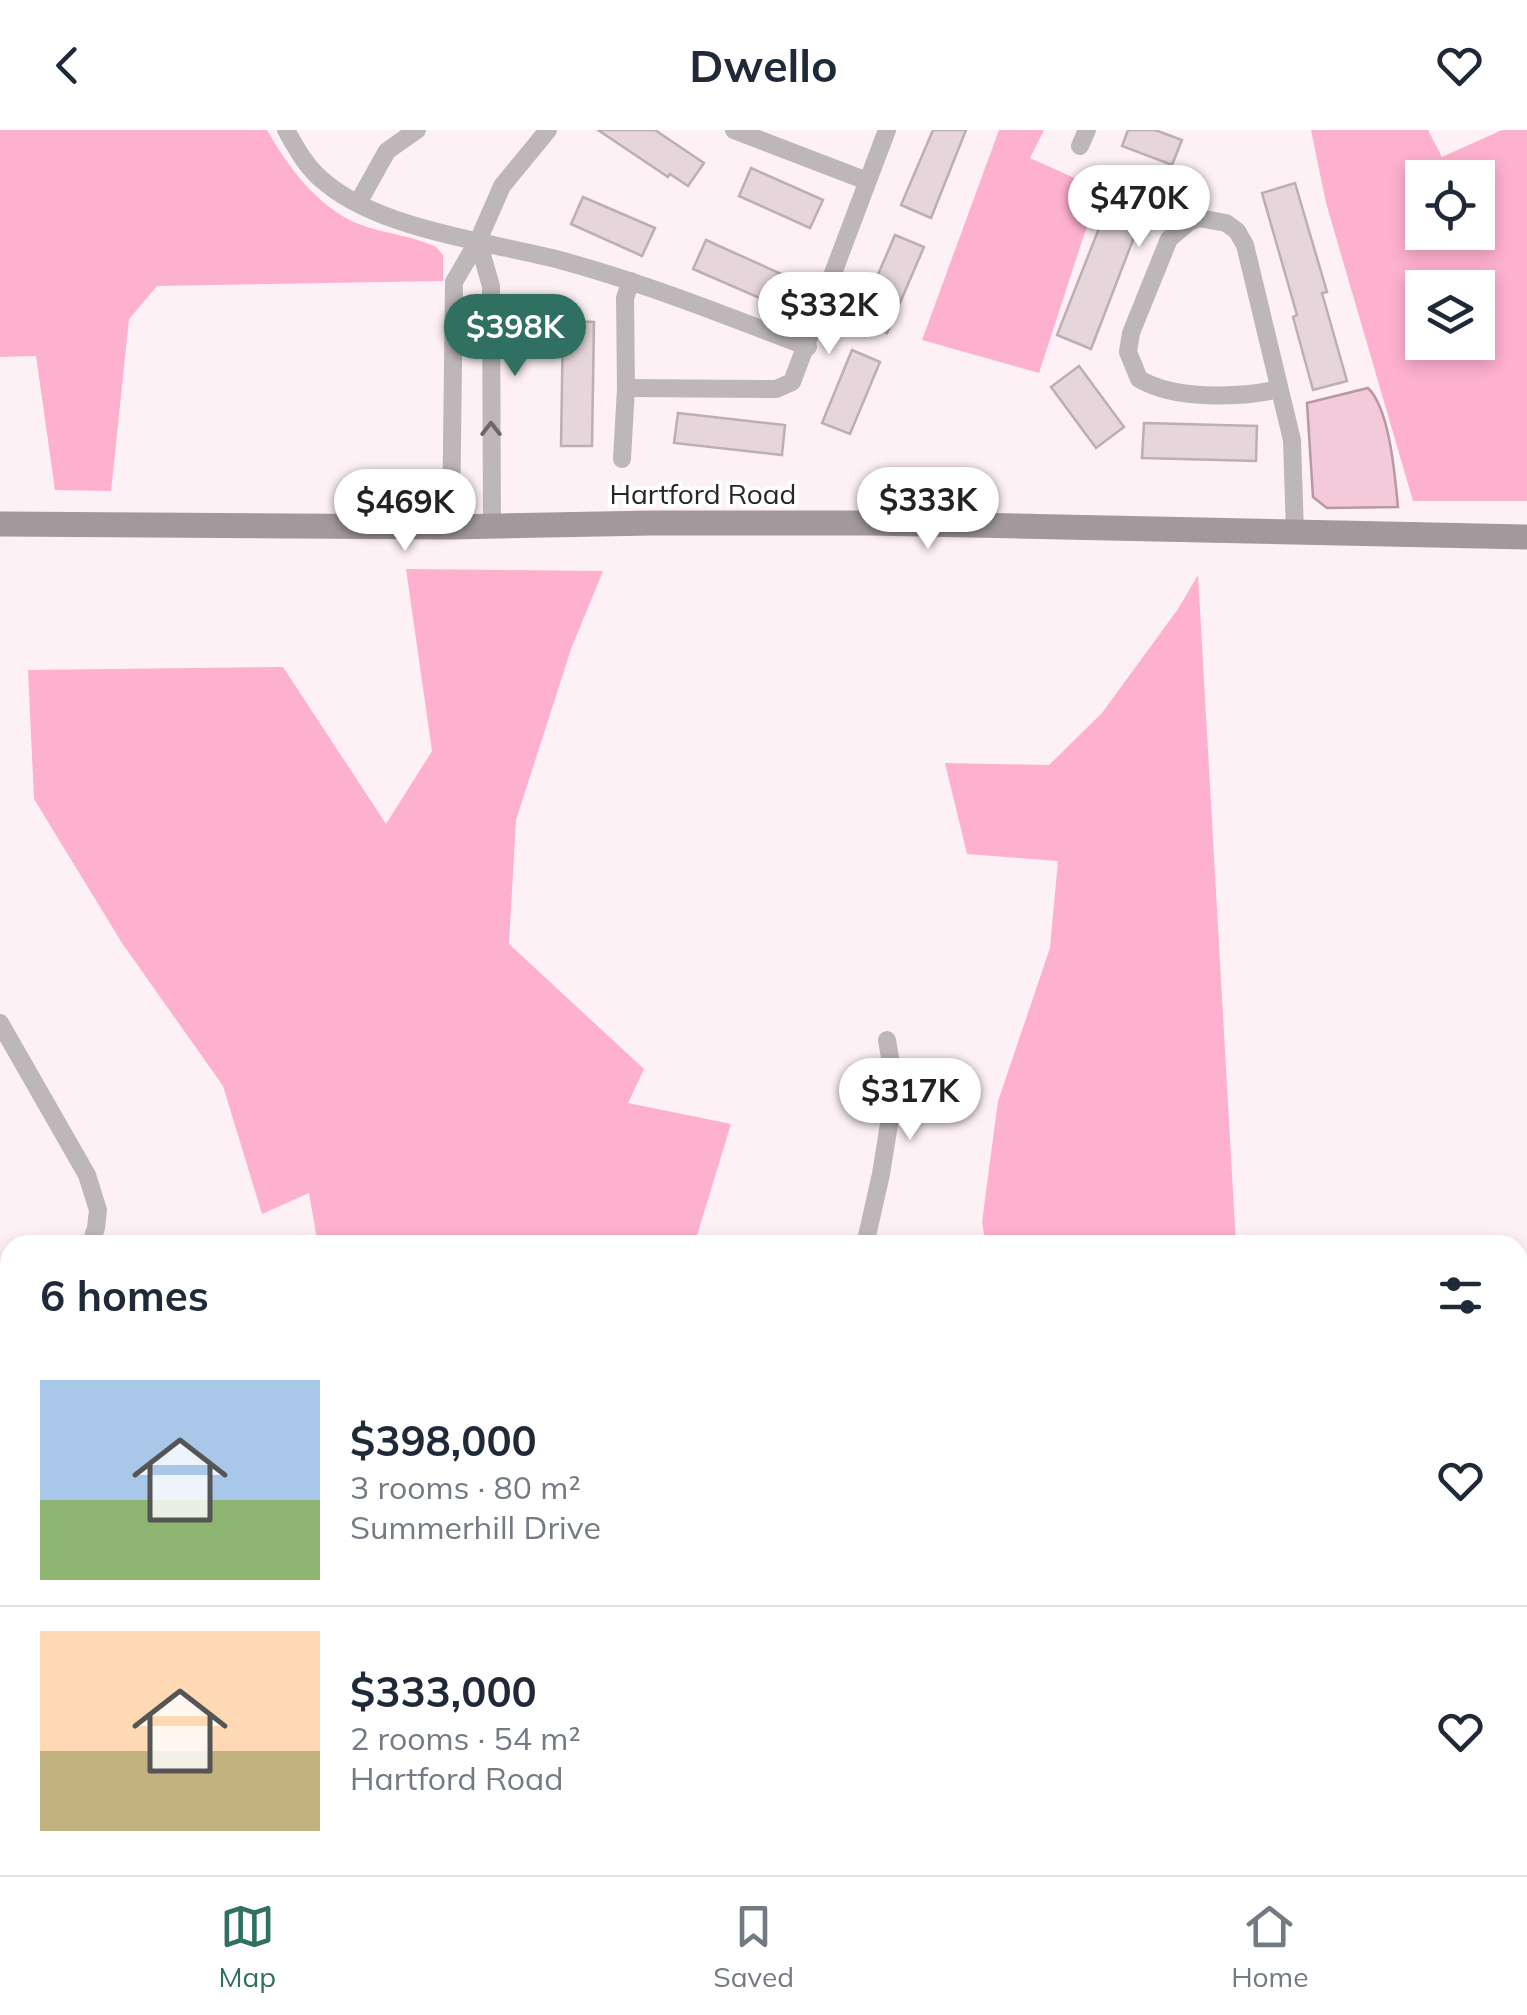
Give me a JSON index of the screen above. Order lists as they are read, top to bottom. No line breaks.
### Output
{"streets":{"main road":["Hartford Road"]},"page":{"header":"Dwello","price":["$470K","$332K","$398K","$333K","$469K","$317K"],"heading":"6 homes","list":[{"name":"$398,000","note":"3 rooms · 80 m² · Summerhill Drive"},{"name":"$333,000","note":"2 rooms · 54 m² · Hartford Road"}],"tabs":["Map","Saved","Home"]}}
